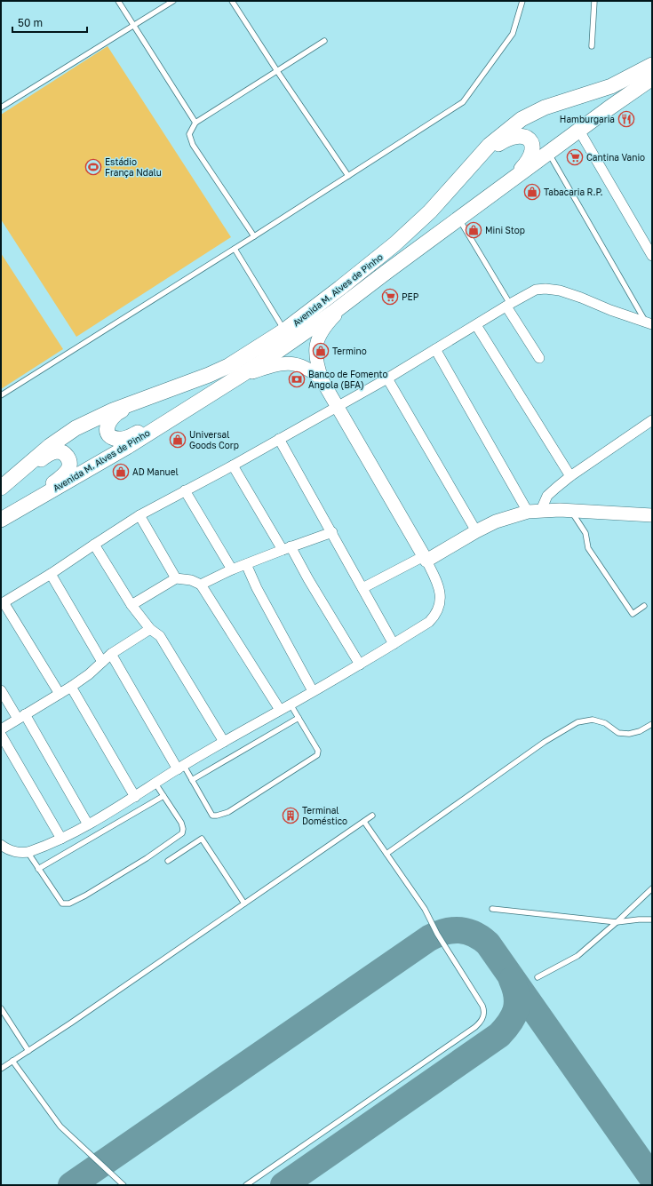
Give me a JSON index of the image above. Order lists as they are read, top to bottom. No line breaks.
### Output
{"streets":{"main road":["Avenida M. Alves de Pinho"]},"places":{"restaurant":["Hamburgaria"],"supermarket":["Cantina Vanio","PEP"],"sports":["Estádio França Ndalu"],"shop":["Tabacaria R.P.","Mini Stop","Termino","Universal Goods Corp","AD Manuel"],"bank":["Banco de Fomento Angola (BFA)"],"building":["Terminal Doméstico"]},"scale_bar":"50 m"}
